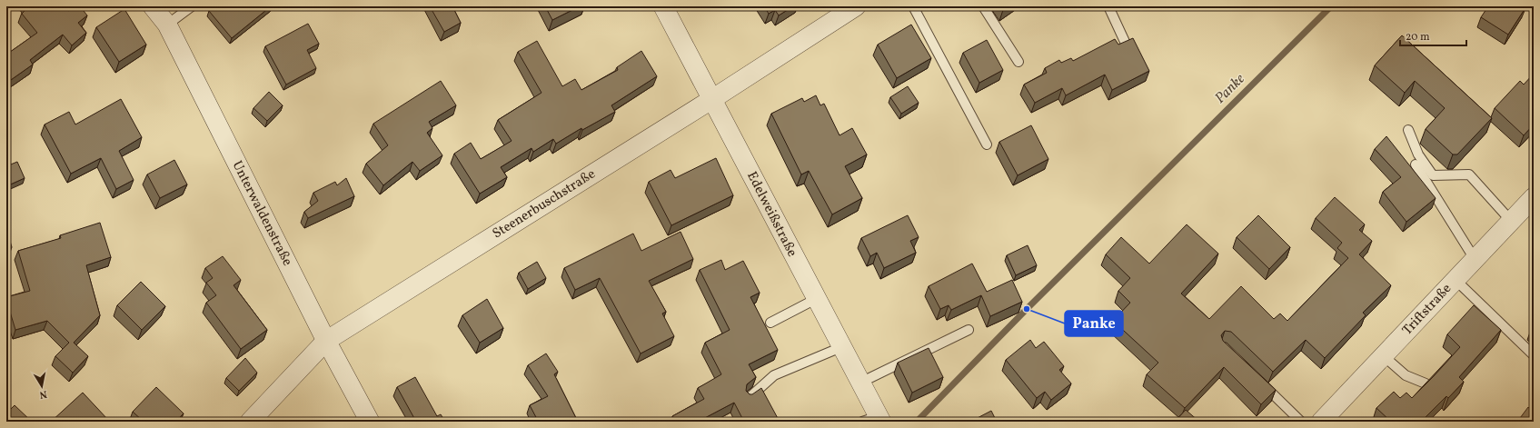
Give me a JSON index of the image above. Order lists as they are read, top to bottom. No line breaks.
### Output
{"streets":{"street":["Steenerbuschstraße","Unterwaldenstraße","Edelweißstraße","Triftstraße"]},"crossings":[["Steenerbuschstraße","Unterwaldenstraße"],["Steenerbuschstraße","Edelweißstraße"]],"water":["Panke"],"places":["Panke"],"scale_bar":"20 m","north":"bottom"}
